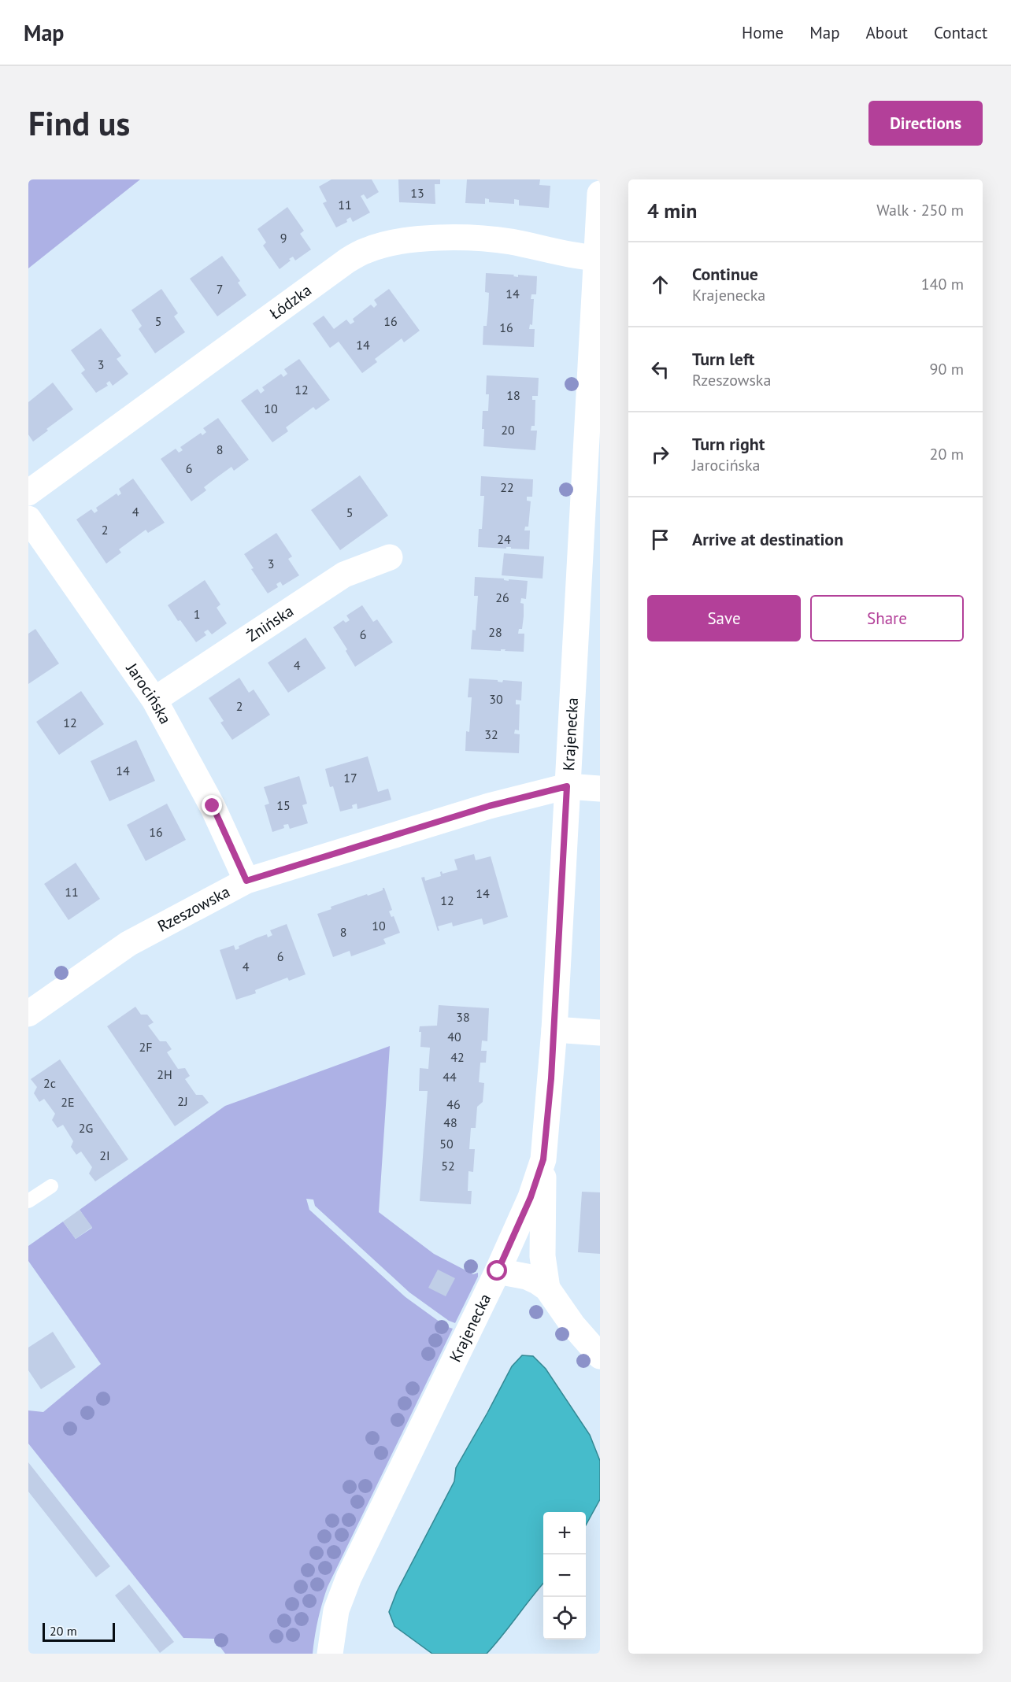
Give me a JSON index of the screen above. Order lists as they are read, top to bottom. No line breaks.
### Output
{"streets":{"street":["Łódzka","Żnińska","Jarocińska","Krajenecka","Rzeszowska"]},"crossings":[["Łódzka","Krajenecka"],["Żnińska","Jarocińska"],["Jarocińska","Rzeszowska"],["Krajenecka","Rzeszowska"]],"house_numbers":["13","11","9","7","14","5","16","16","14","3","12","18","10","20","8","6","22","4","5","2","24","3","26","1","28","6","4","30","2","12","32","14","17","15","16","11","14","12","10","8","6","4","38","40","2F","42","2H","44","2c","2J","2E","46","48","2G","50","2I","52"],"scale_bar":"20 m","page":{"header":"Map","nav":["Home","Map","About","Contact"],"buttons":["Directions",["Save","Share"]],"title":"Find us","heading":["4 min","Walk · 250 m"],"list":[["Continue","Krajenecka","140 m"],["Turn left","Rzeszowska","90 m"],["Turn right","Jarocińska","20 m"],"Arrive at destination"],"map_buttons":["+","−"],"scale":"20 m"}}
